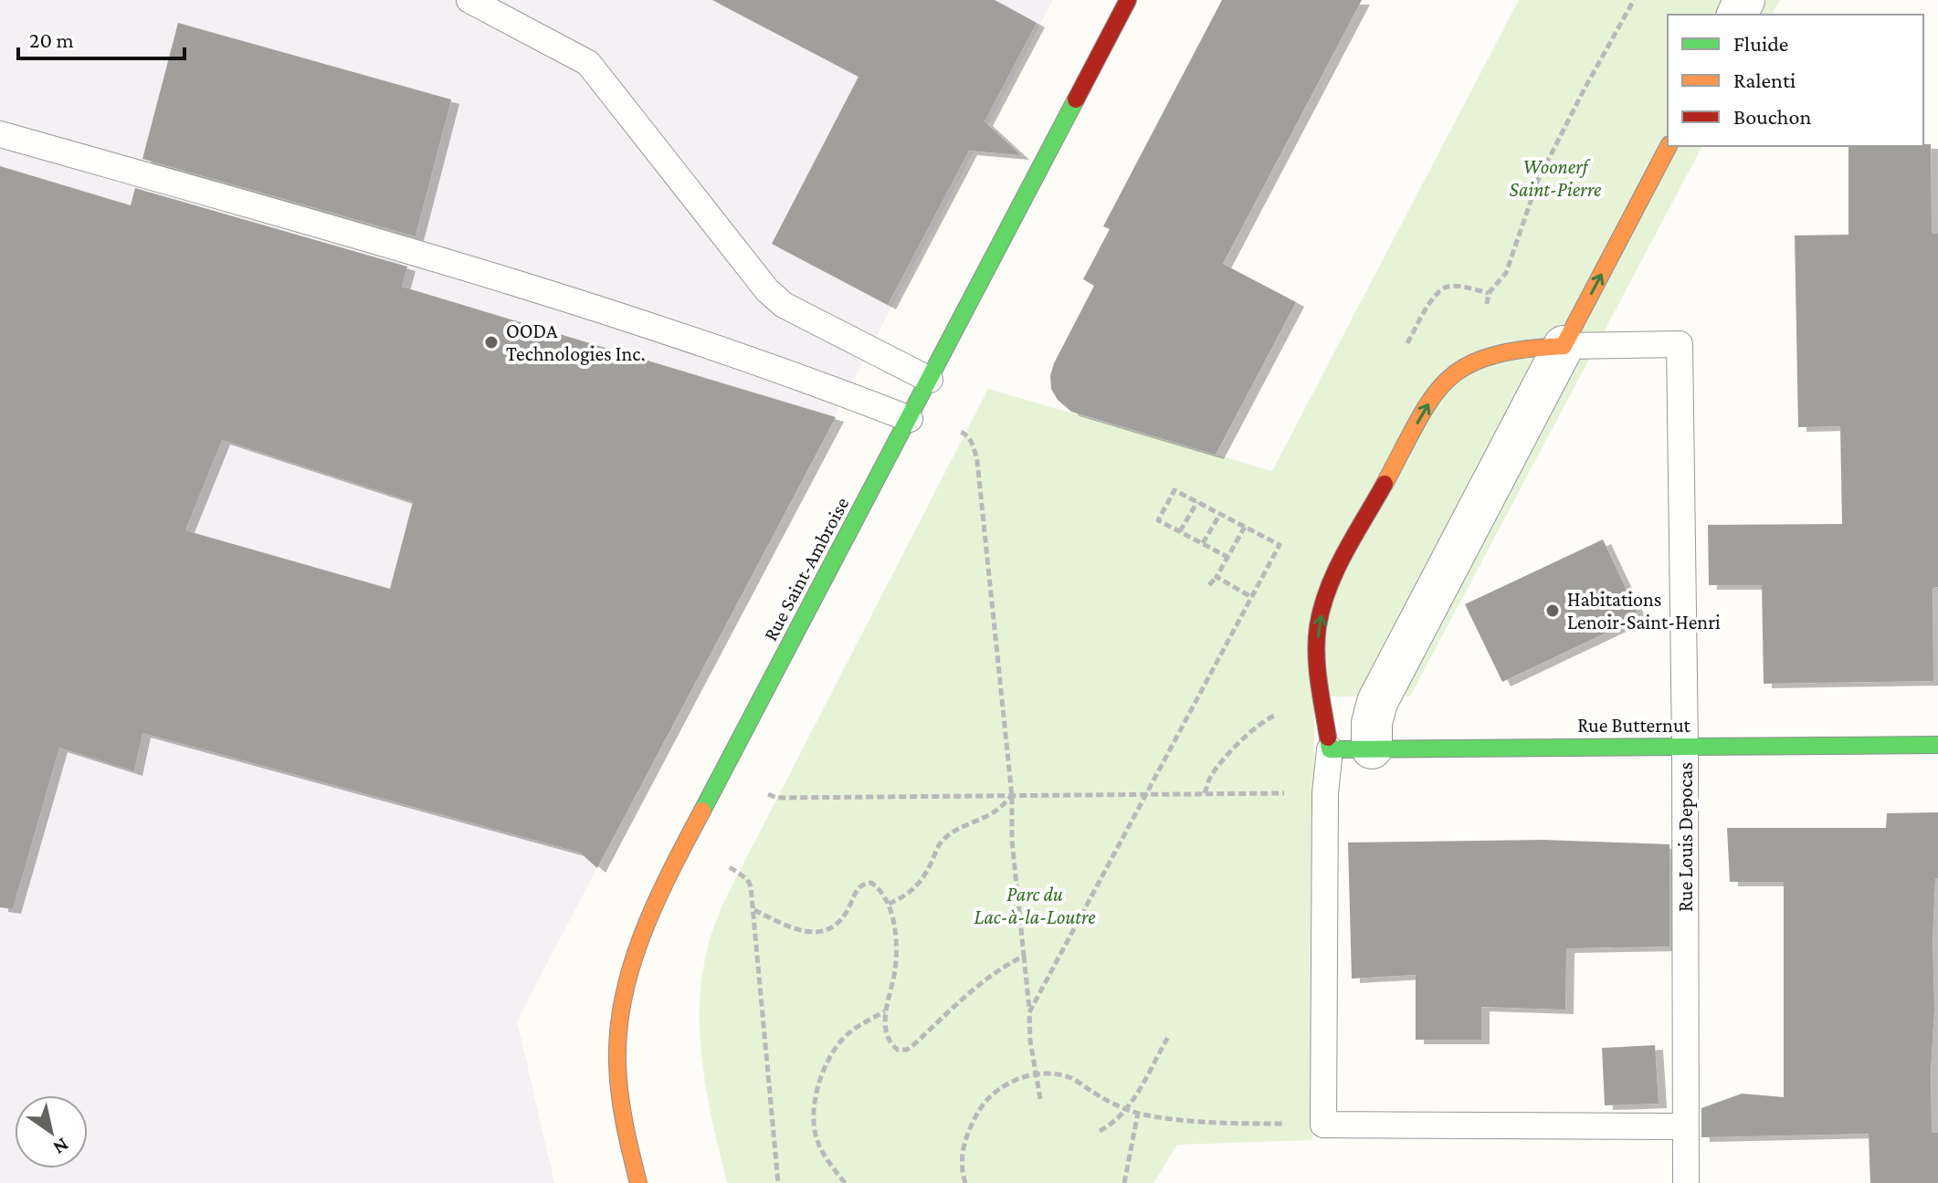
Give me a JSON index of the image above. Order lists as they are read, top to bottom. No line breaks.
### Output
{"streets":{"street":["Rue Saint-Ambroise","Rue Butternut"],"lane":["Rue Louis Depocas"]},"crossings":[["Rue Butternut","Rue Louis Depocas"]],"parks":["Woonerf Saint-Pierre","Parc du Lac-à-la-Loutre"],"places":["OODA Technologies Inc.","Habitations Lenoir-Saint-Henri"],"legend":["Fluide","Ralenti","Bouchon"],"scale_bar":"20 m","north":"bottom right"}
